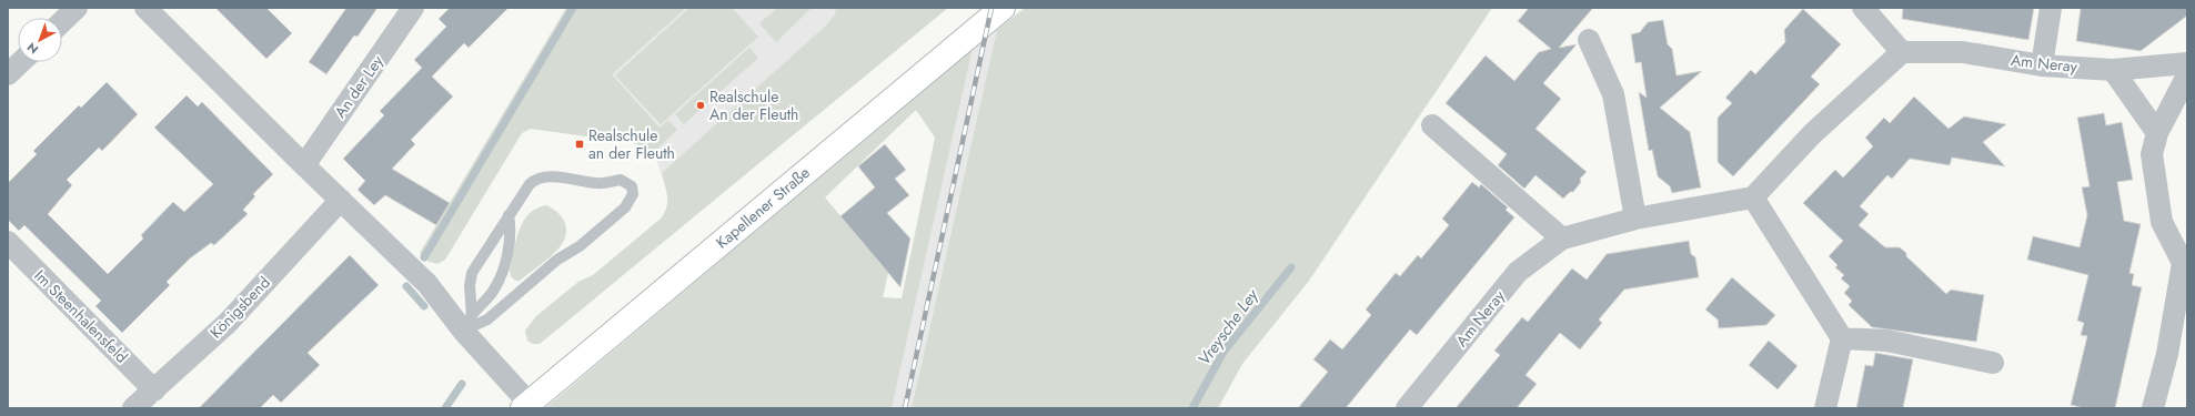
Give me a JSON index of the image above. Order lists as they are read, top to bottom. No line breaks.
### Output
{"streets":{"main road":["Kapellener Straße"],"street":["Am Neray","An der Ley","Königsbend","Im Steenhalensfeld"]},"crossings":[["Königsbend","Im Steenhalensfeld"]],"water":["Vreysche Ley"],"places":{"other":["Realschule An der Fleuth"],"transit":["Realschule an der Fleuth"]},"north":"bottom left"}
